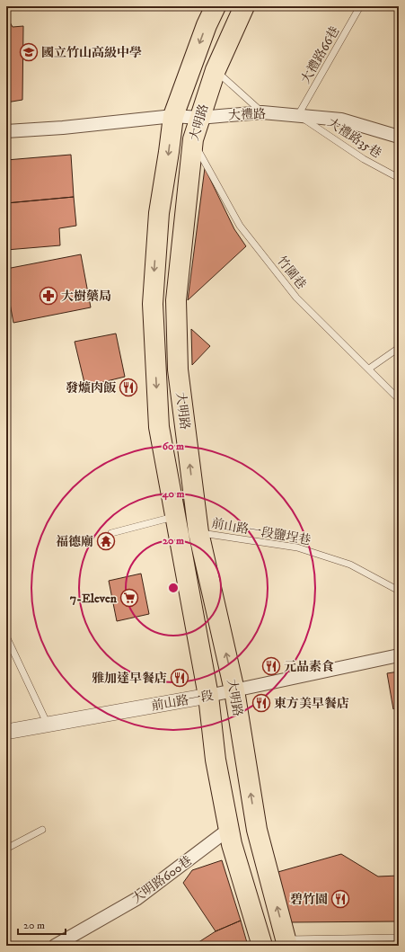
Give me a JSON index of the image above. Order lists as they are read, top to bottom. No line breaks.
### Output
{"streets":{"main road":["大明路"],"street":["大禮路","前山路一段","大明路600巷"],"lane":["大禮路66巷","大禮路35巷","竹圍巷","前山路一段鹽埕巷"]},"crossings":[["大禮路66巷","大禮路"],["大禮路66巷","大禮路35巷"],["大禮路","大明路"],["大禮路","大禮路35巷"],["大明路","竹圍巷"],["大明路","前山路一段鹽埕巷"],["大明路","前山路一段"],["大明路","大明路600巷"]],"places":{"school or university":["國立竹山高級中學"],"pharmacy":["大樹藥局"],"restaurant":["發爌肉飯","元品素食","雅加達早餐店","東方美早餐店","碧竹園"],"temple":["福德廟"],"supermarket":["7-Eleven"]},"scale_bar":"20 m","rings":["60 m","40 m","20 m"]}
